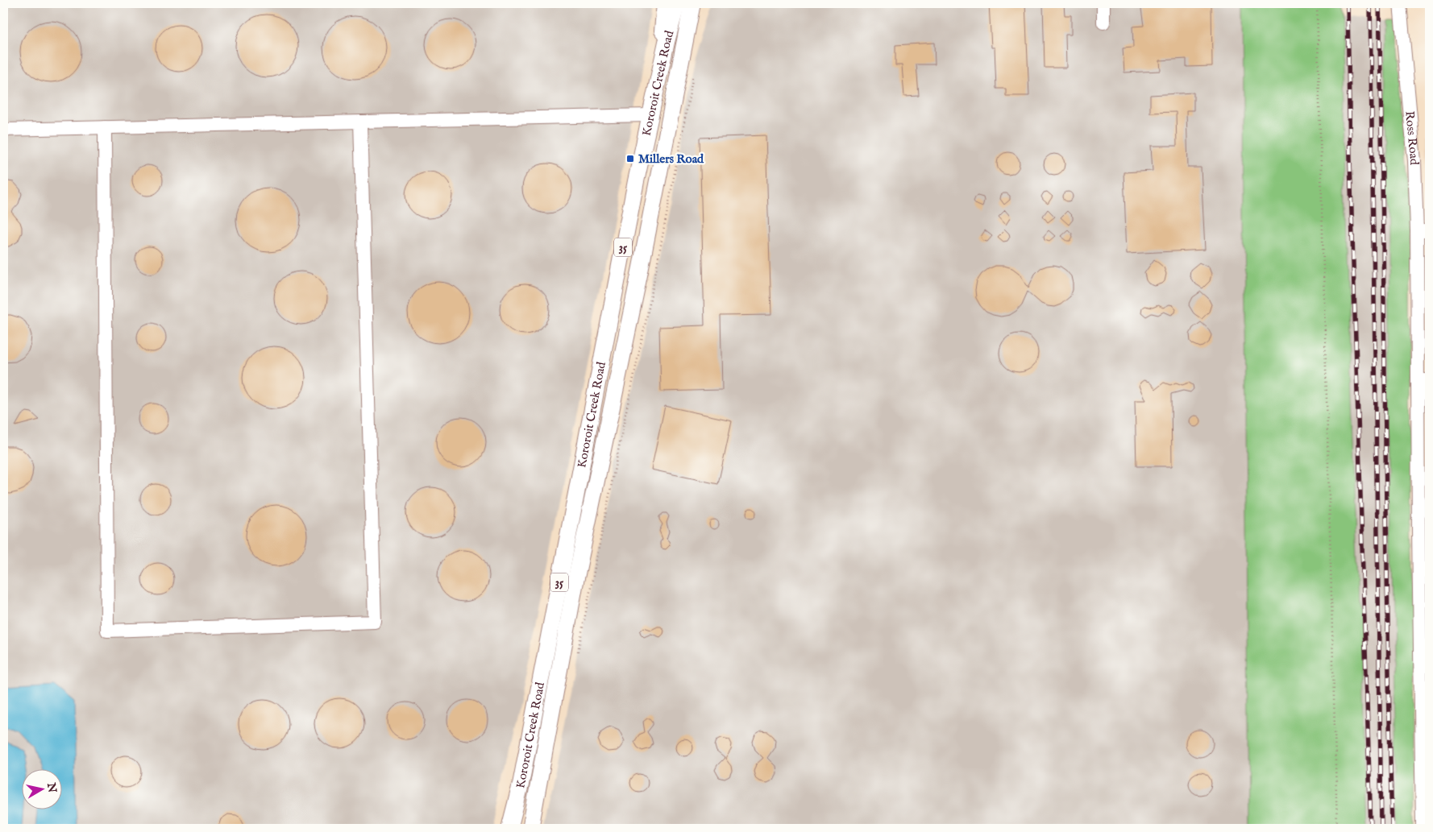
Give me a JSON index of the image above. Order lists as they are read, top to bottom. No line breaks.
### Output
{"streets":{"main road":["Kororoit Creek Road","35"],"street":["Ross Road"]},"places":{"transit":["Millers Road"]},"north":"right"}
